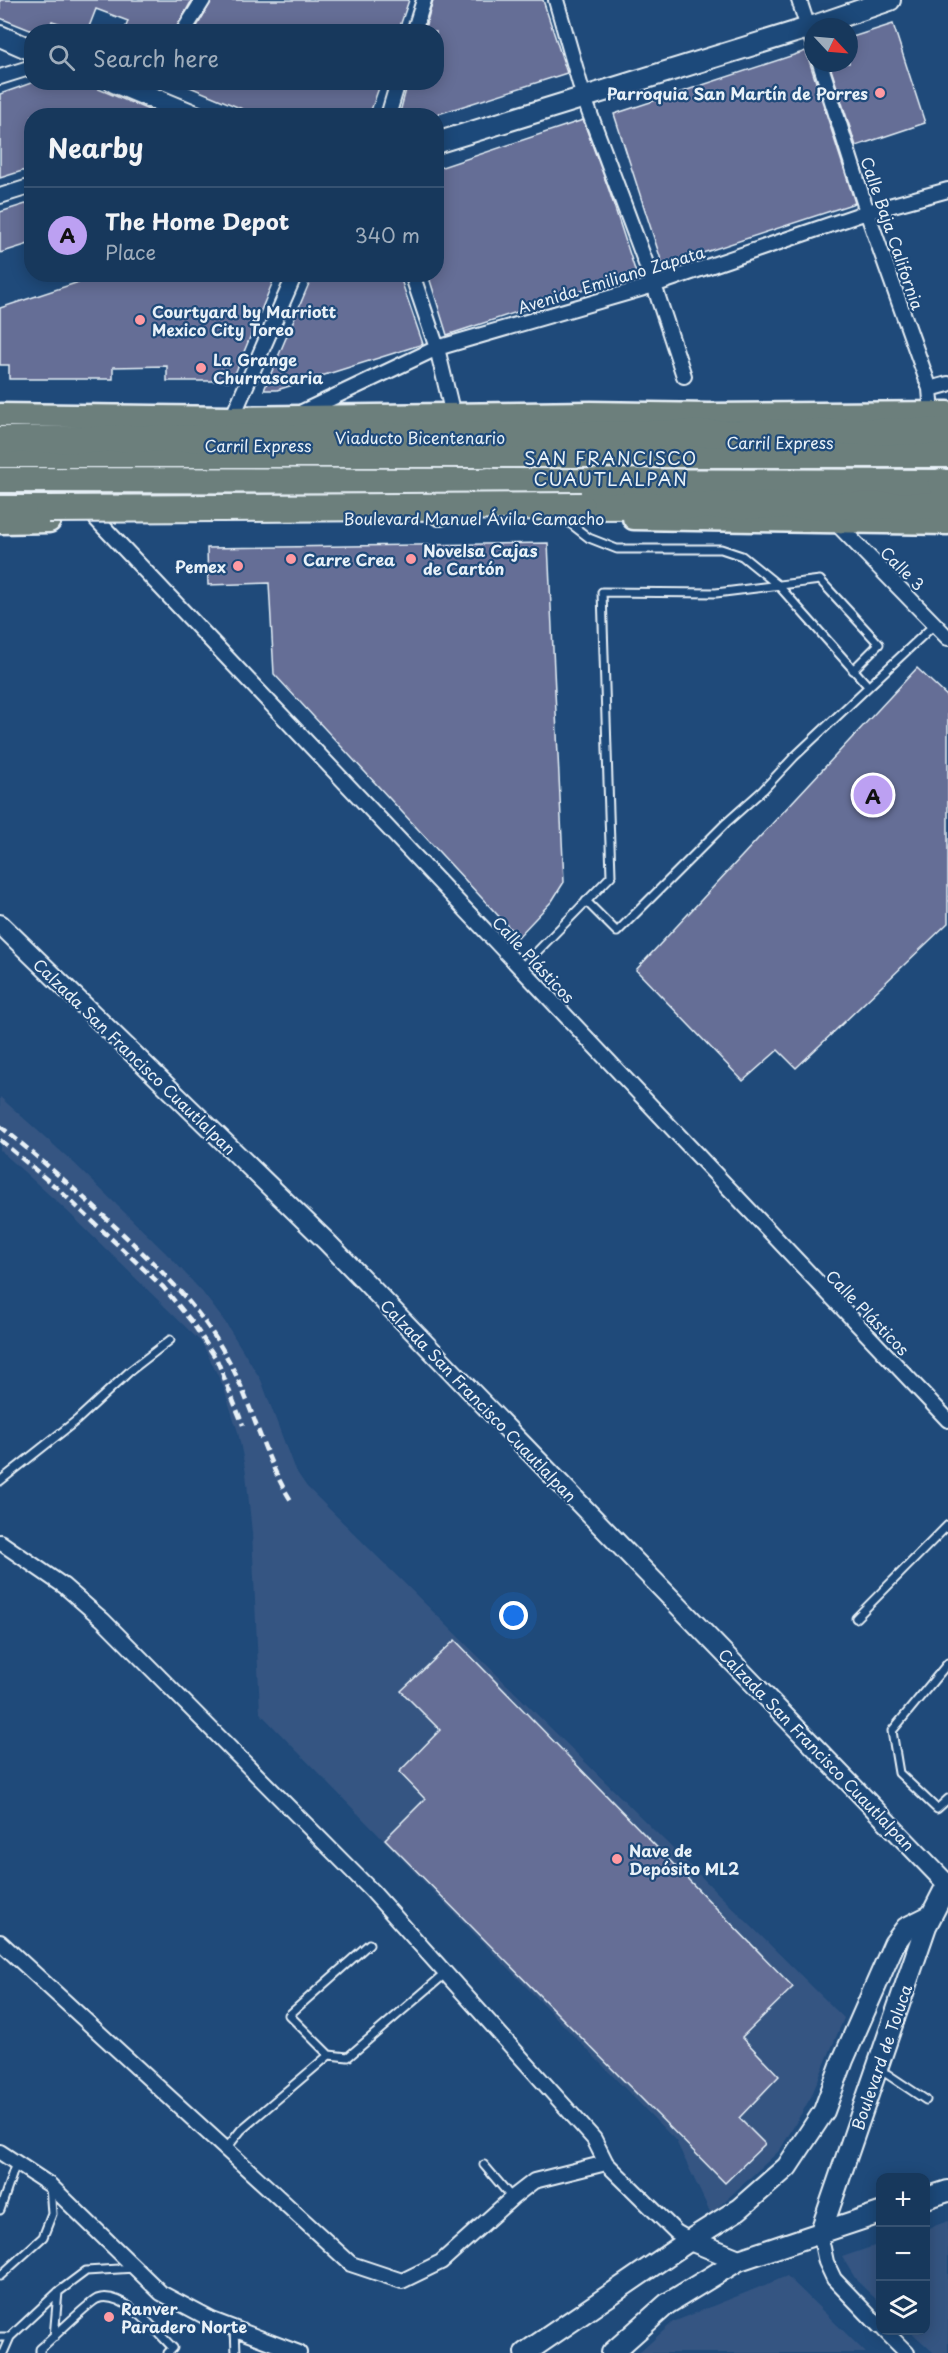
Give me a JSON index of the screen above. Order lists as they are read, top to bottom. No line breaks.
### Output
{"streets":{"highway":["Viaducto Bicentenario","Carril Express"],"main road":["Boulevard Manuel Ávila Camacho","Boulevard de Toluca"],"street":["Calle Baja California","Avenida Emiliano Zapata","Calle 3","Calle Plásticos","Calzada San Francisco Cuautlalpan"]},"crossings":[["Calle Baja California","Avenida Emiliano Zapata"],["Calle Baja California","Viaducto Bicentenario"],["Boulevard Manuel Ávila Camacho","Calle 3"],["Boulevard Manuel Ávila Camacho","Calle Plásticos"],["Calzada San Francisco Cuautlalpan","Boulevard de Toluca"]],"districts":["SAN FRANCISCO CUAUTLALPAN"],"places":["Parroquia San Martín de Porres","Courtyard by Marriott Mexico City Toreo","La Grange Churrascaria","Carre Crea","Novelsa Cajas de Cartón","Pemex","Nave de Depósito ML2","Ranver Paradero Norte"],"north":"bottom right","page":{"search":"Search here","heading":"Nearby","list":[{"mark":"A","name":"The Home Depot","note":"Place","value":"340 m"}],"pins":"A","map_buttons":["+","−"]}}
